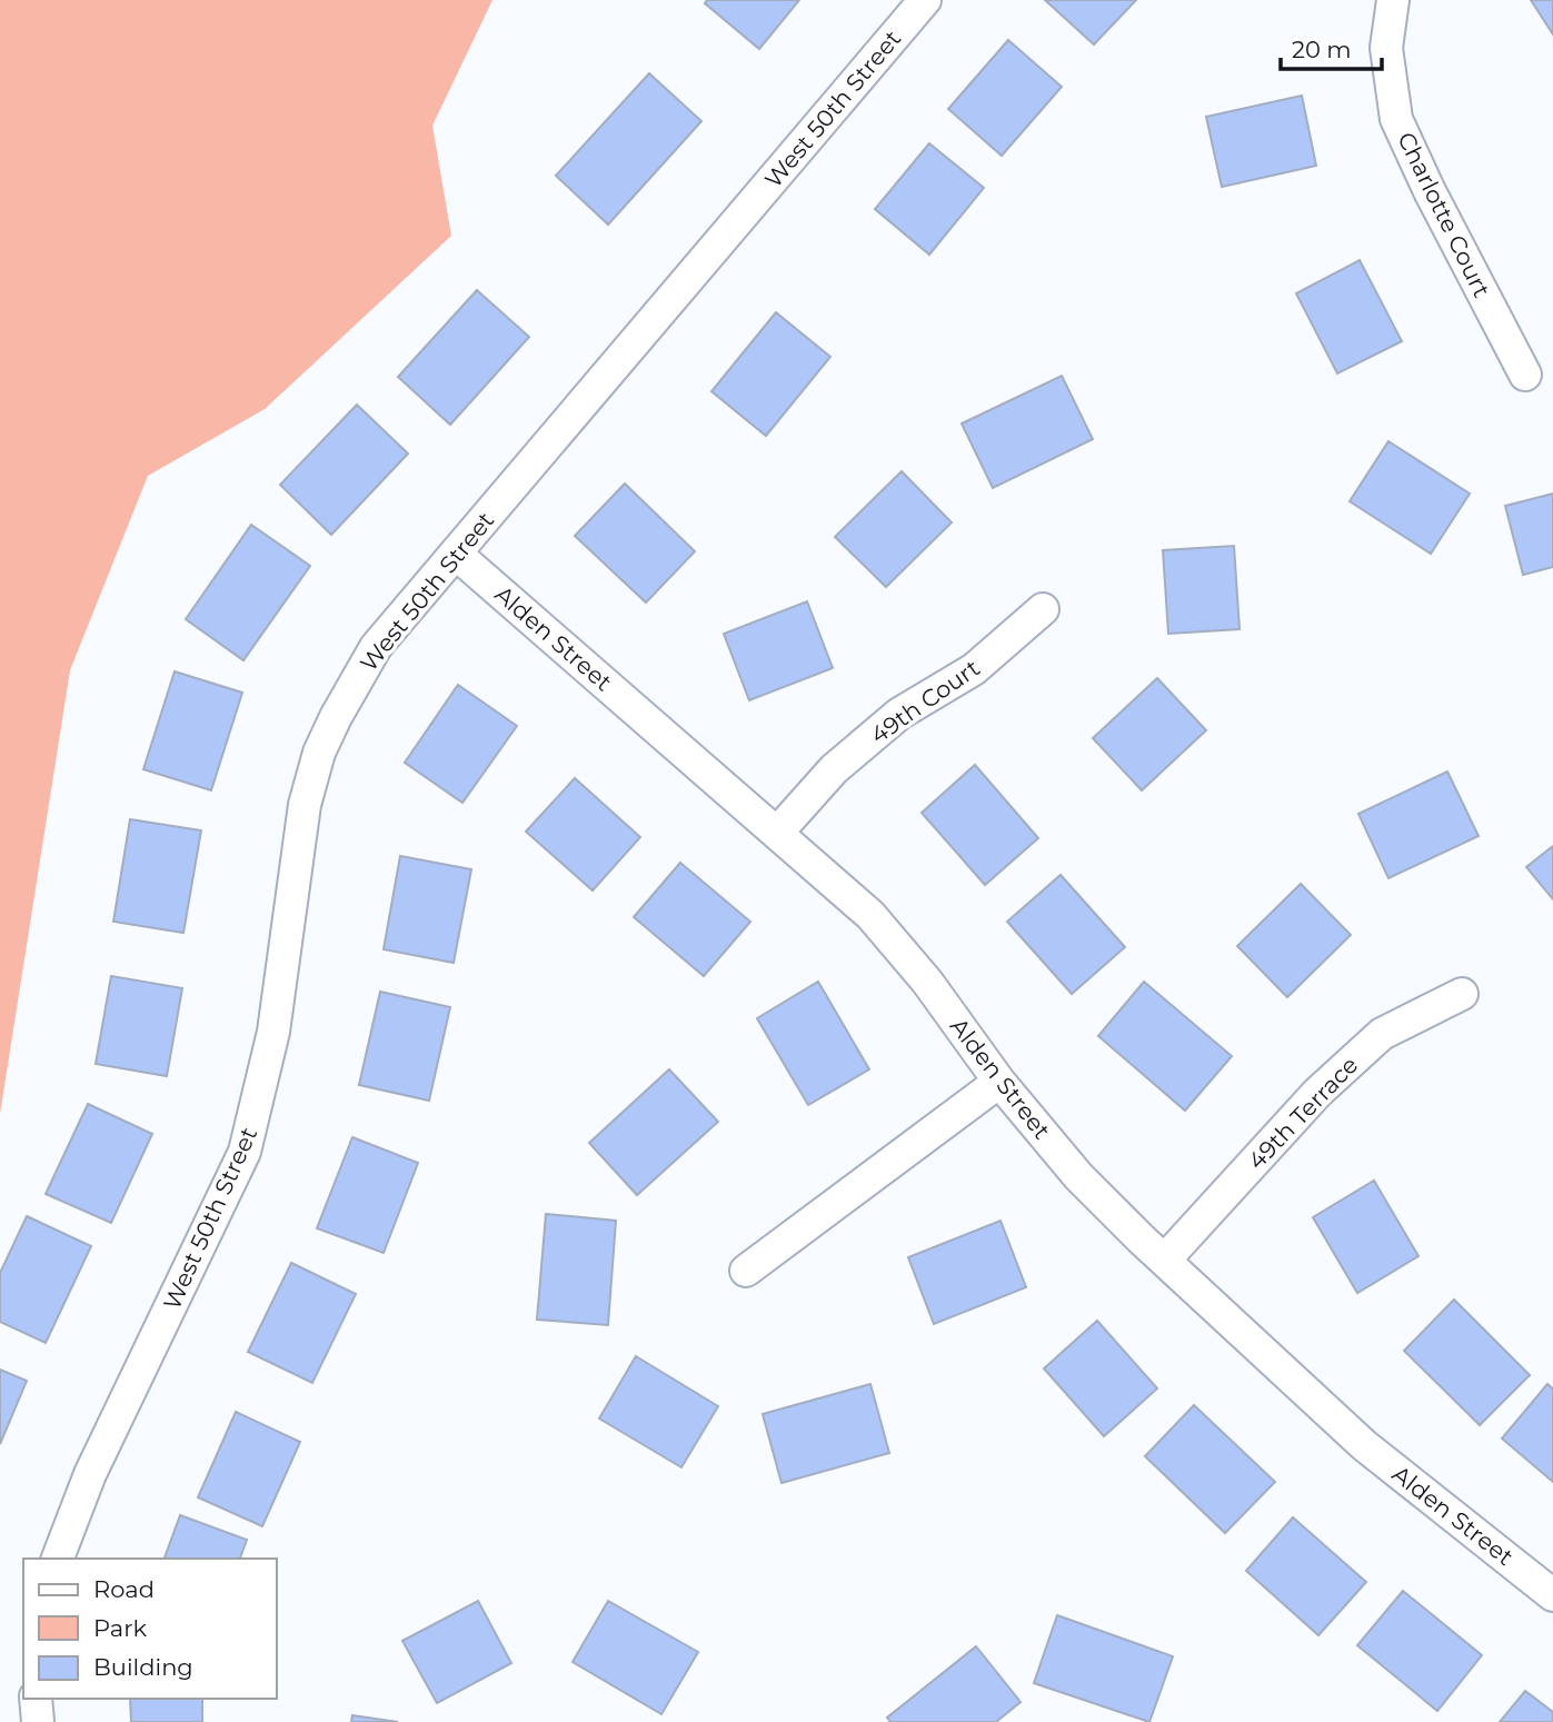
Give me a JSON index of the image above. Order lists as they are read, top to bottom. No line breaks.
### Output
{"streets":{"street":["West 50th Street","Charlotte Court","Alden Street","49th Court","49th Terrace"]},"crossings":[["West 50th Street","Alden Street"],["Alden Street","49th Court"],["Alden Street","49th Terrace"]],"legend":["Road","Park","Building"],"scale_bar":"20 m"}
